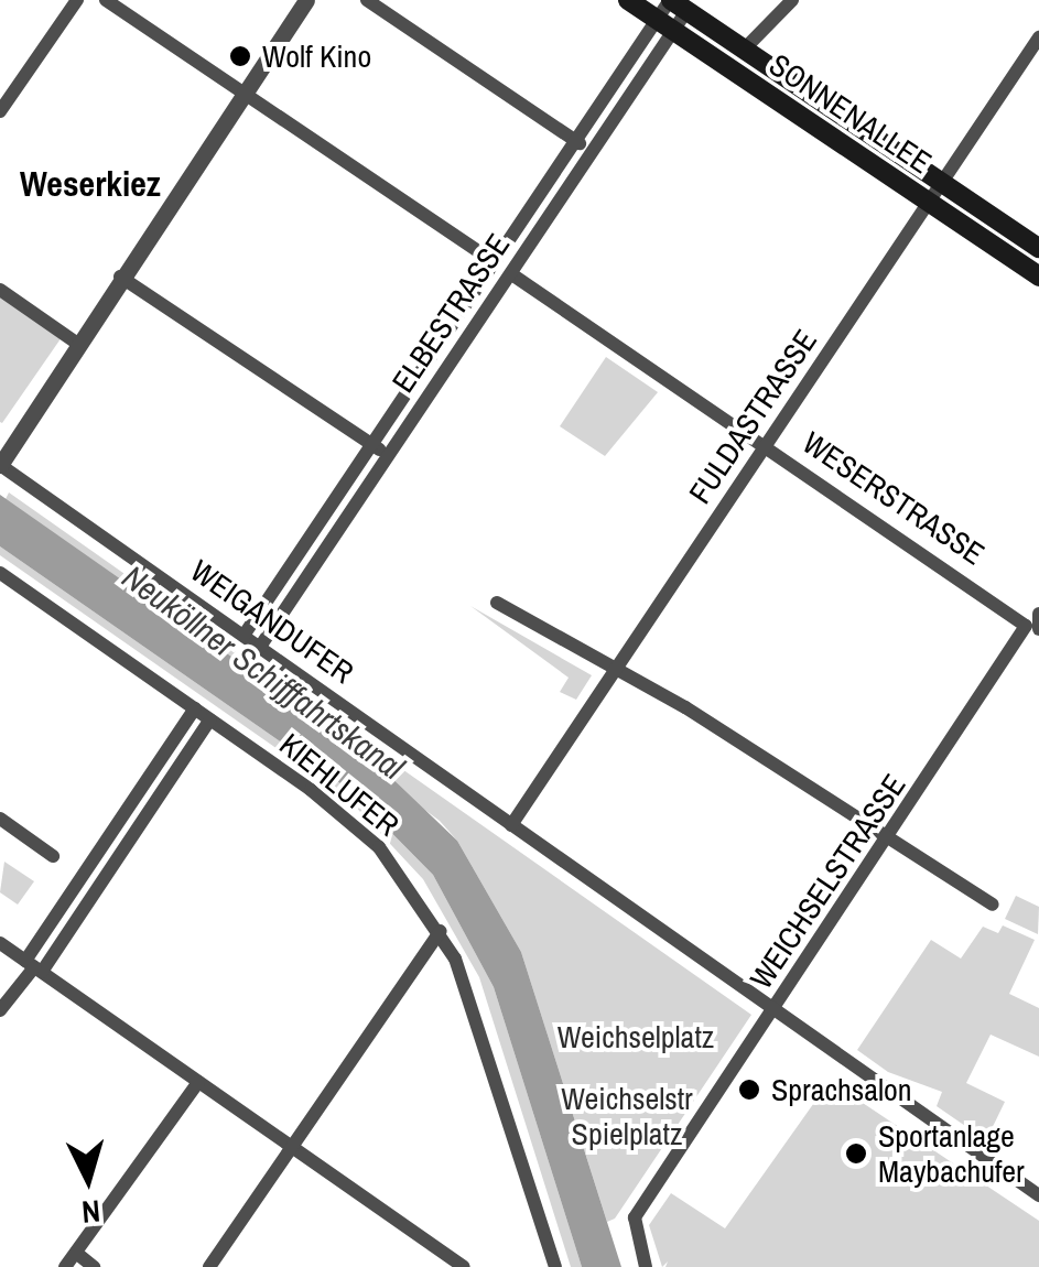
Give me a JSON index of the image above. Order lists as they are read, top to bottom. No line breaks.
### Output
{"streets":{"main road":["SONNENALLEE"],"street":["ELBESTRASSE","FULDASTRASSE","WESERSTRASSE","WEIGANDUFER","KIEHLUFER","WEICHSELSTRASSE"]},"crossings":[["SONNENALLEE","ELBESTRASSE"],["SONNENALLEE","FULDASTRASSE"],["ELBESTRASSE","WESERSTRASSE"],["ELBESTRASSE","WEIGANDUFER"],["FULDASTRASSE","WESERSTRASSE"],["FULDASTRASSE","WEIGANDUFER"],["WESERSTRASSE","WEICHSELSTRASSE"]],"districts":["Weserkiez"],"water":["Neuköllner Schifffahrtskanal"],"parks":["Weichselplatz","Weichselstr Spielplatz"],"places":["Wolf Kino","Sprachsalon","Sportanlage Maybachufer"],"north":"bottom"}
